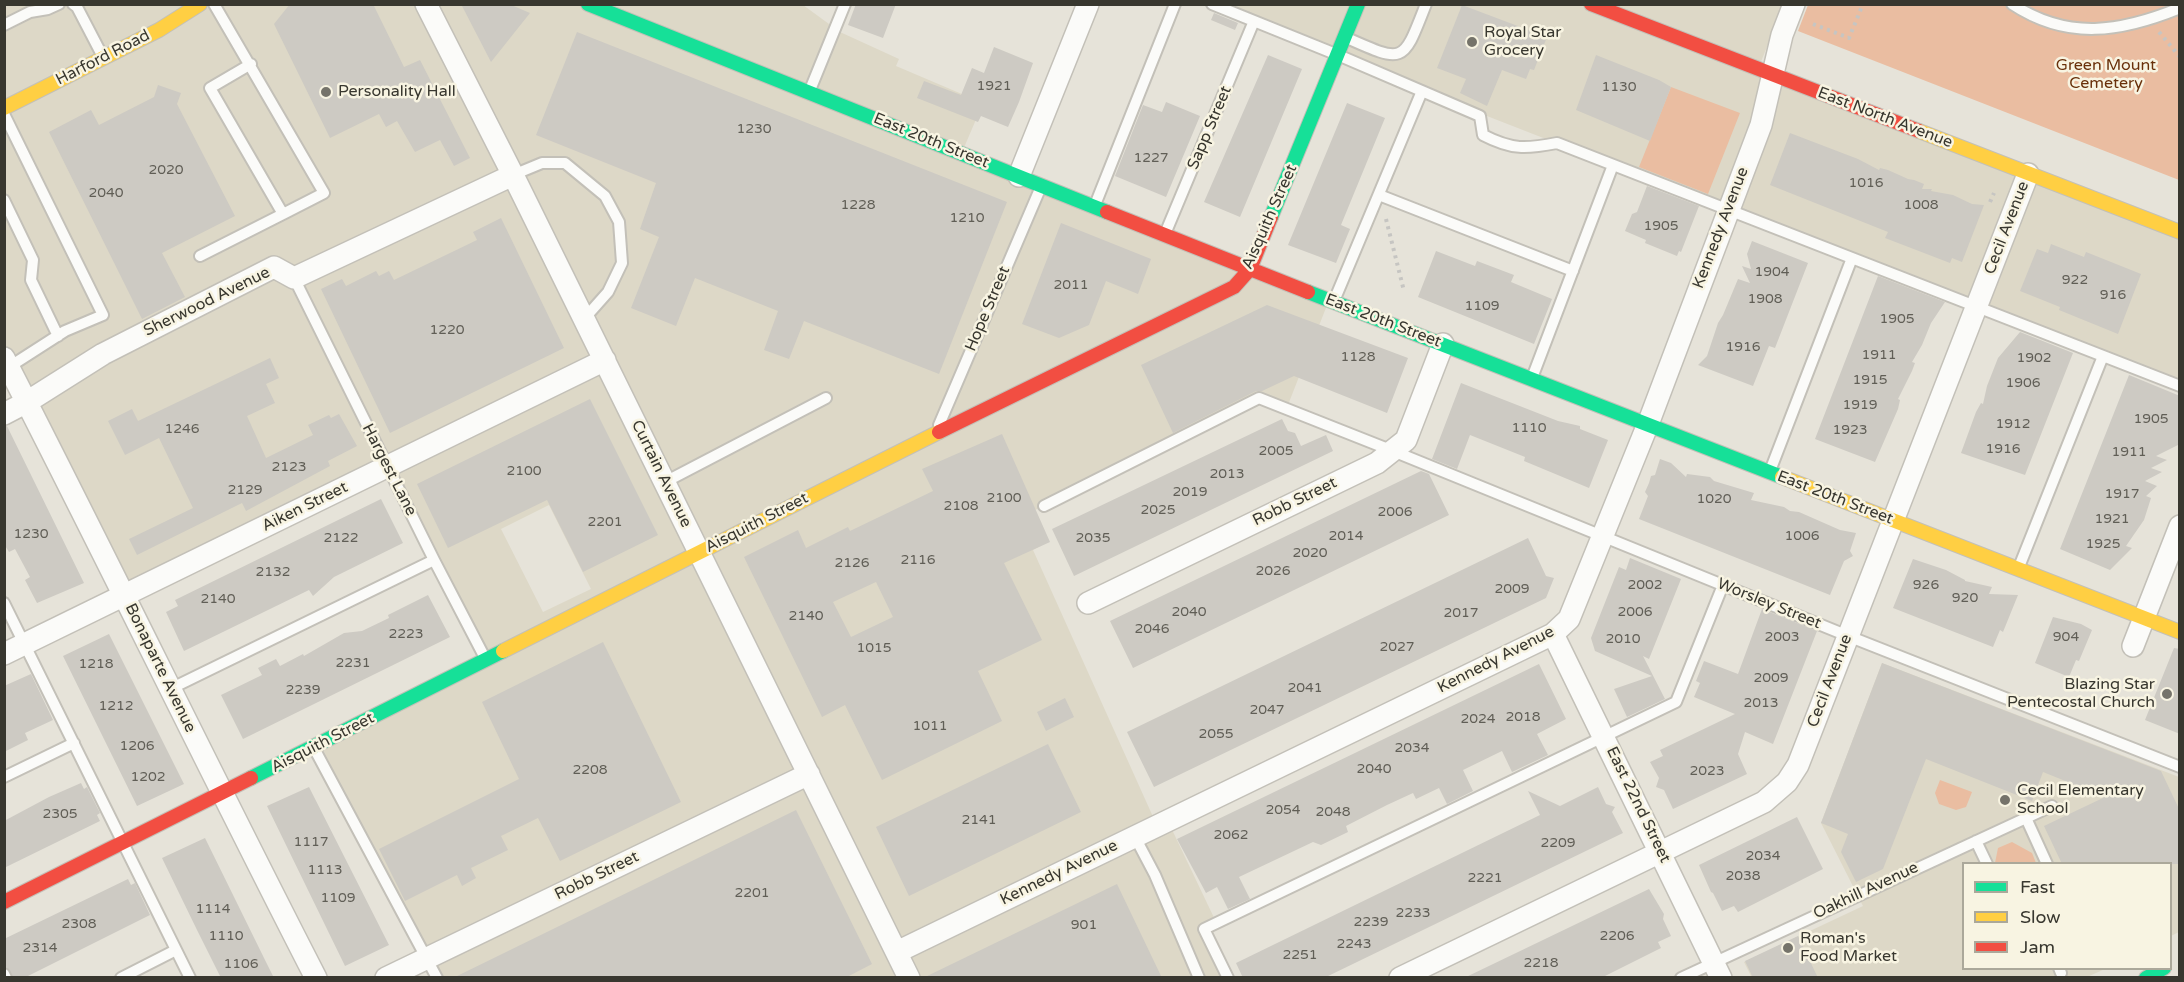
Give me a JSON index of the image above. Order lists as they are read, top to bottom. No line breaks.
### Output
{"streets":{"street":["Harford Road","East North Avenue","East 20th Street","Aisquith Street","Kennedy Avenue","Cecil Avenue","Sherwood Avenue","Curtain Avenue","Robb Street","Aiken Street","Bonaparte Avenue","East 22nd Street"],"lane":["Sapp Street","Hope Street","Hargest Lane","Worsley Street","Oakhill Avenue"]},"crossings":[["East North Avenue","Kennedy Avenue"],["East North Avenue","Cecil Avenue"],["Sapp Street","East 20th Street"],["East 20th Street","Aisquith Street"],["East 20th Street","Kennedy Avenue"],["East 20th Street","Cecil Avenue"],["East 20th Street","Hope Street"],["East 20th Street","Robb Street"],["Aisquith Street","Hope Street"],["Aisquith Street","Hargest Lane"],["Aisquith Street","Curtain Avenue"],["Aisquith Street","Bonaparte Avenue"],["Kennedy Avenue","Curtain Avenue"],["Kennedy Avenue","Worsley Street"],["Kennedy Avenue","East 22nd Street"],["Cecil Avenue","Worsley Street"],["Cecil Avenue","East 22nd Street"],["Sherwood Avenue","Hargest Lane"],["Sherwood Avenue","Curtain Avenue"],["Sherwood Avenue","Bonaparte Avenue"],["Hargest Lane","Aiken Street"],["Curtain Avenue","Robb Street"],["Curtain Avenue","Aiken Street"],["Robb Street","Worsley Street"],["Aiken Street","Bonaparte Avenue"],["East 22nd Street","Oakhill Avenue"]],"parks":["Green Mount Cemetery"],"places":["Royal Star Grocery","Personality Hall","Blazing Star Pentecostal Church","Cecil Elementary School","Roman's Food Market"],"house_numbers":["1921","1130","1230","1227","2020","1016","2040","1228","1008","1210","1905","1904","922","2011","916","1908","1109","1905","1220","1916","1911","1128","1902","1915","1906","1919","1905","1912","1110","1246","1923","1916","2005","1911","2123","2100","2013","2129","2019","1917","2100","1020","2108","2025","2006","1921","2201","1230","2014","1006","2122","2035","1925","2020","2116","2126","2026","2132","2002","926","2009","920","2140","2040","2006","2017","2140","2046","2223","2003","904","2010","2027","1015","2231","1218","2009","2041","2239","2013","1212","2047","2018","2024","1011","2055","1206","2034","2040","2208","2023","1202","2054","2048","2305","2141","2062","1117","2209","2034","1113","2038","2221","2201","1109","1114","2233","2239","2308","901","1110","2206","2243","2314","2251","2218","1106"],"legend":["Fast","Slow","Jam"]}
